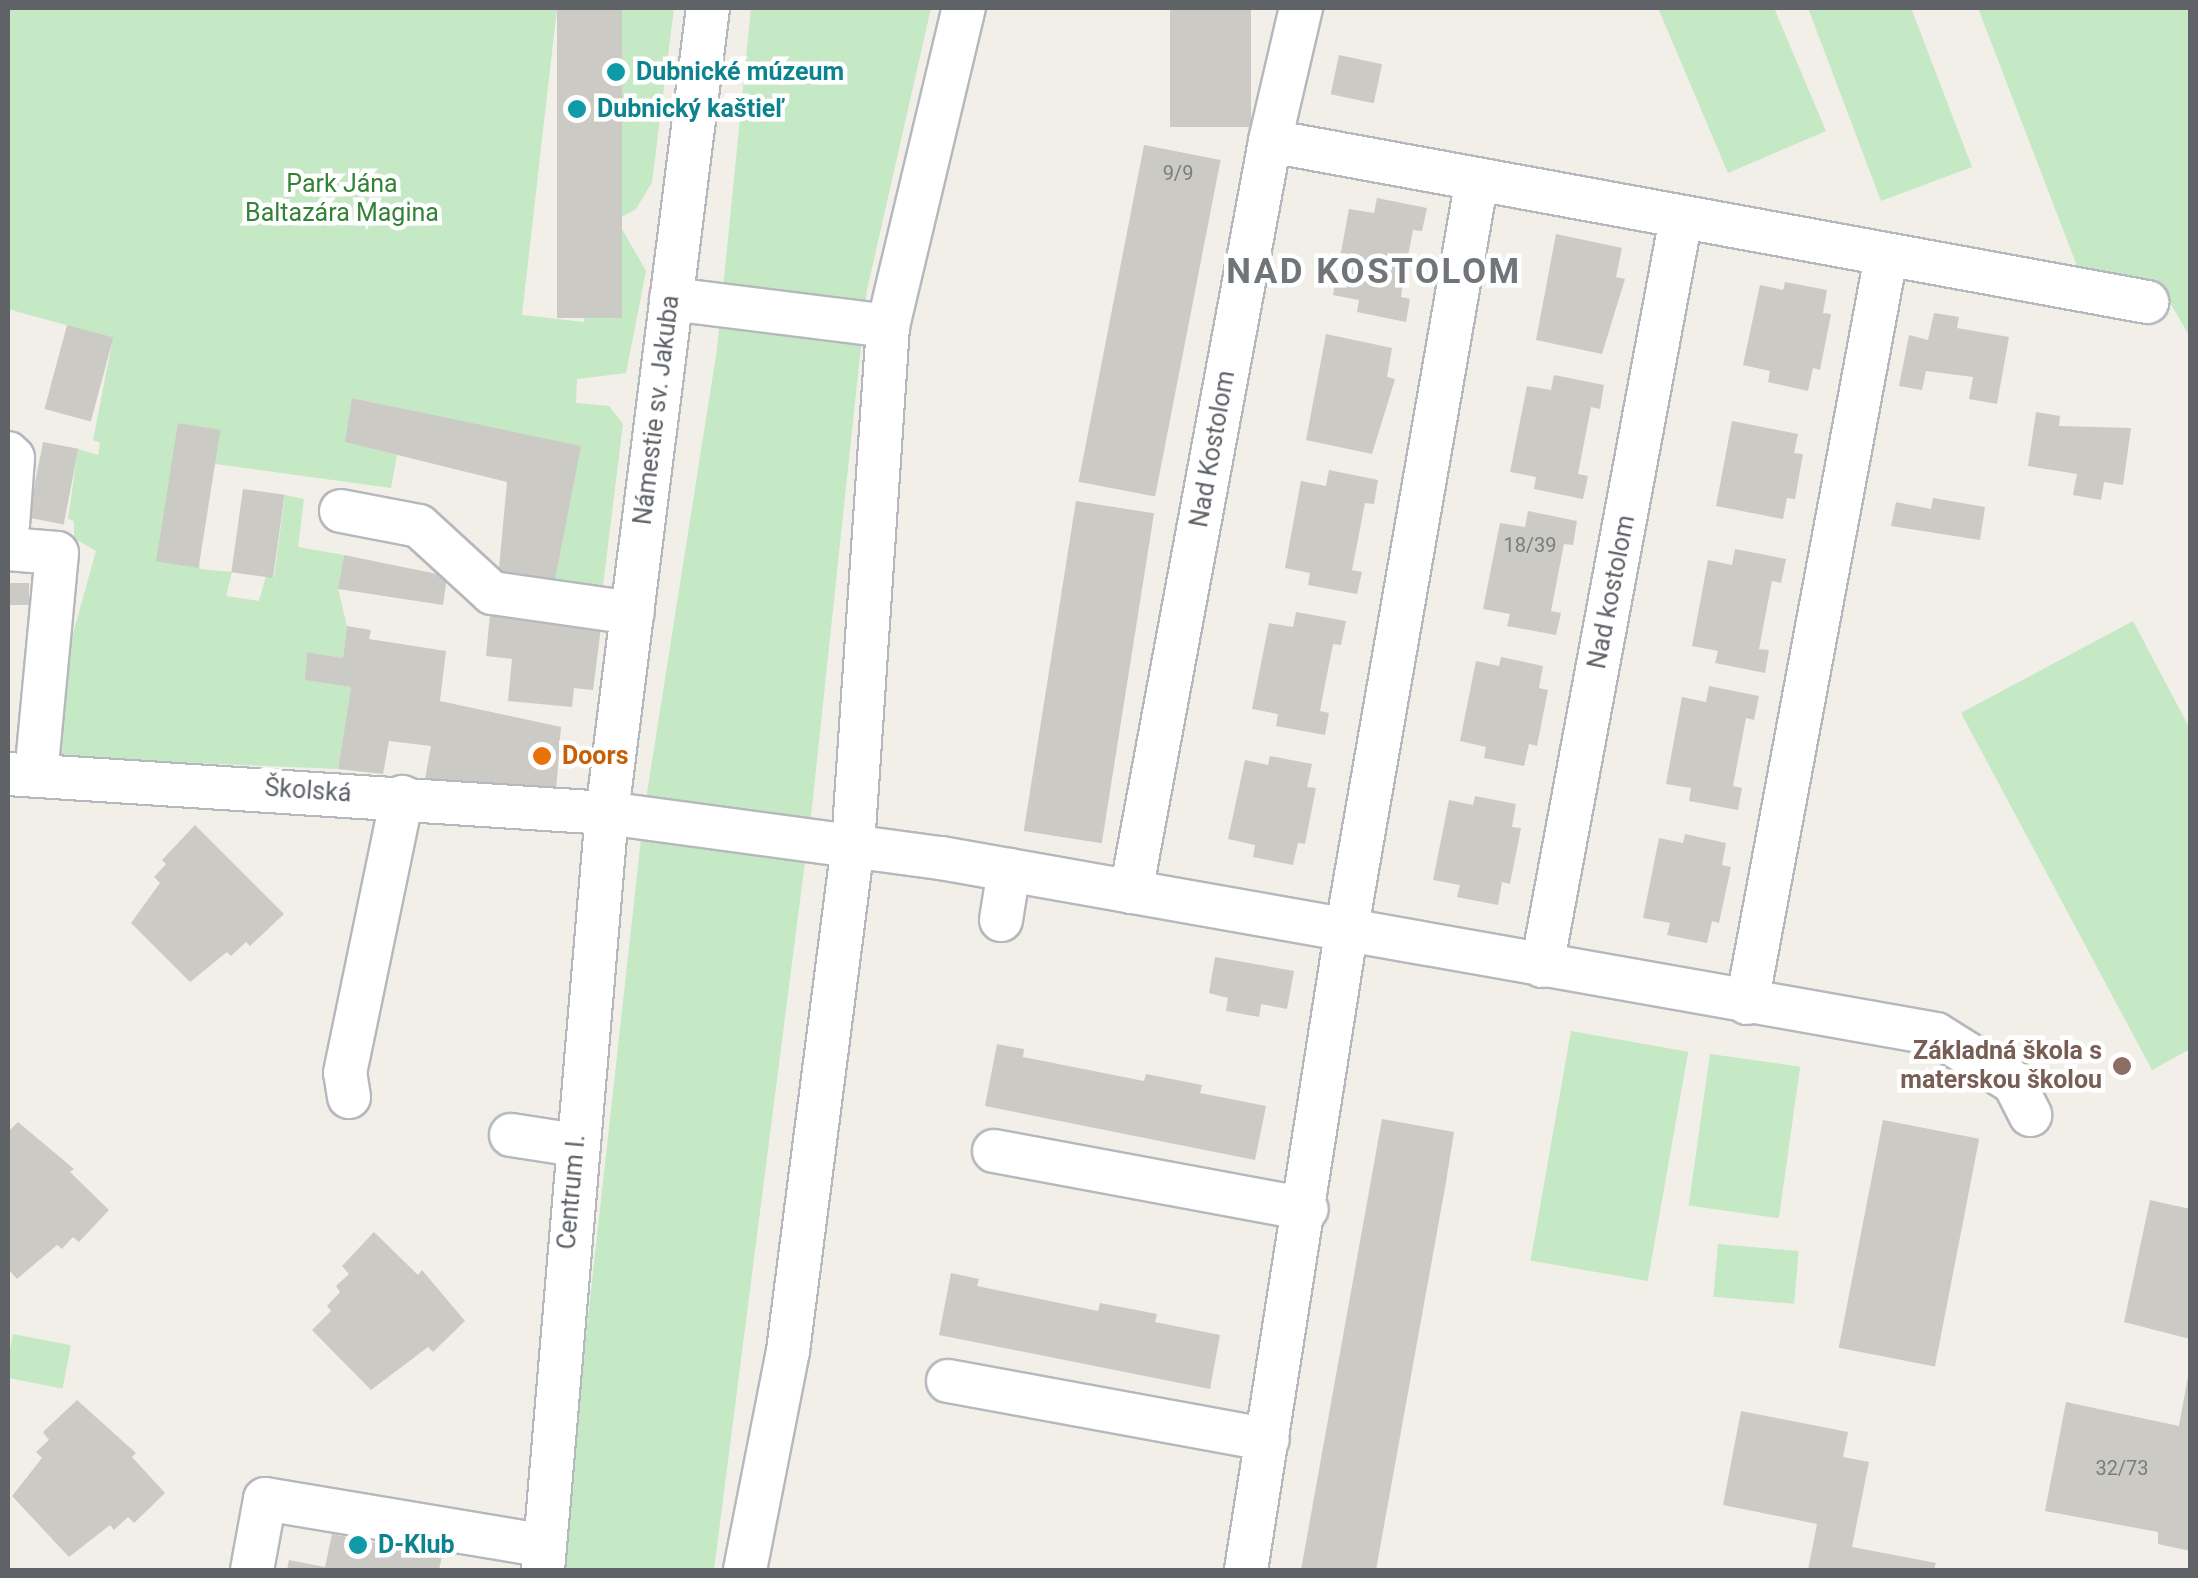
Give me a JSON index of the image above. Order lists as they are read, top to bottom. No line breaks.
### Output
{"streets":{"street":["Námestie sv. Jakuba","Nad Kostolom","Nad kostolom","Školská","Centrum I."]},"crossings":[["Námestie sv. Jakuba","Školská"],["Námestie sv. Jakuba","Centrum I."],["Školská","Centrum I."]],"districts":["NAD KOSTOLOM"],"parks":["Park Jána Baltazára Magina"],"places":["Dubnické múzeum","Dubnický kaštieľ","Doors","Základná škola s materskou školou","D-Klub"],"house_numbers":["9/9","18/39","32/73"]}
